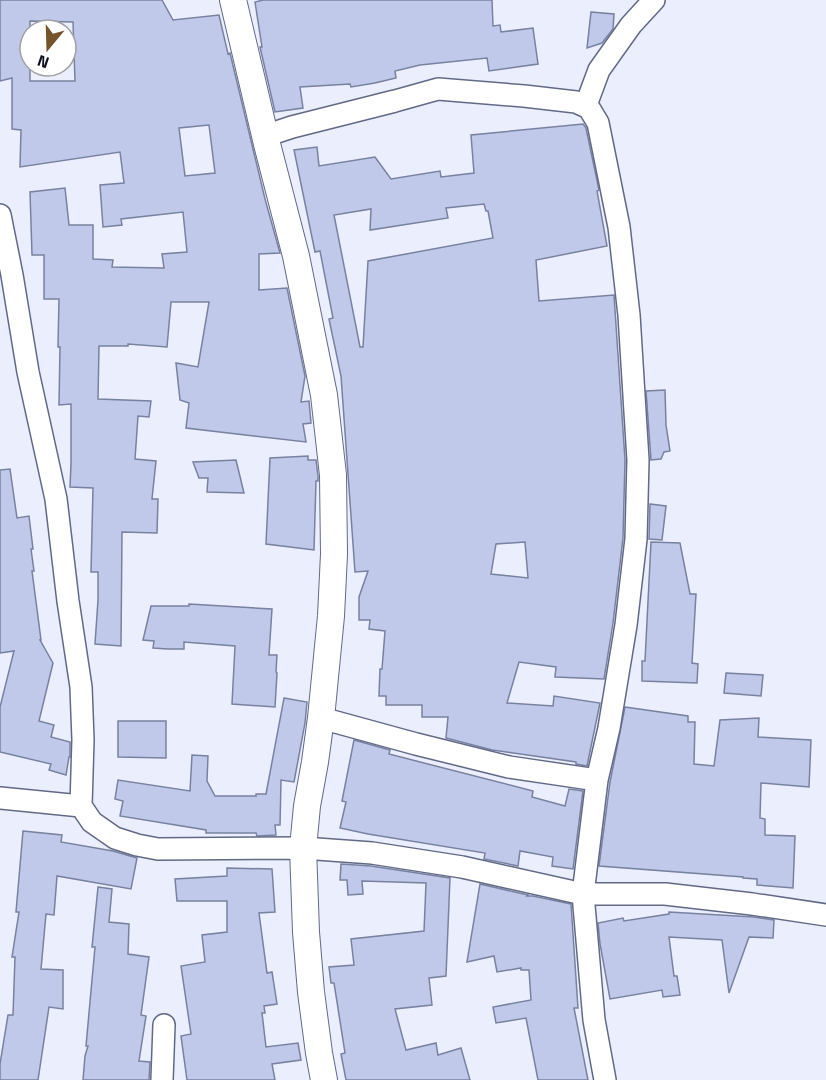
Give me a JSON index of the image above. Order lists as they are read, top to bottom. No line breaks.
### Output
{"north":"bottom"}
